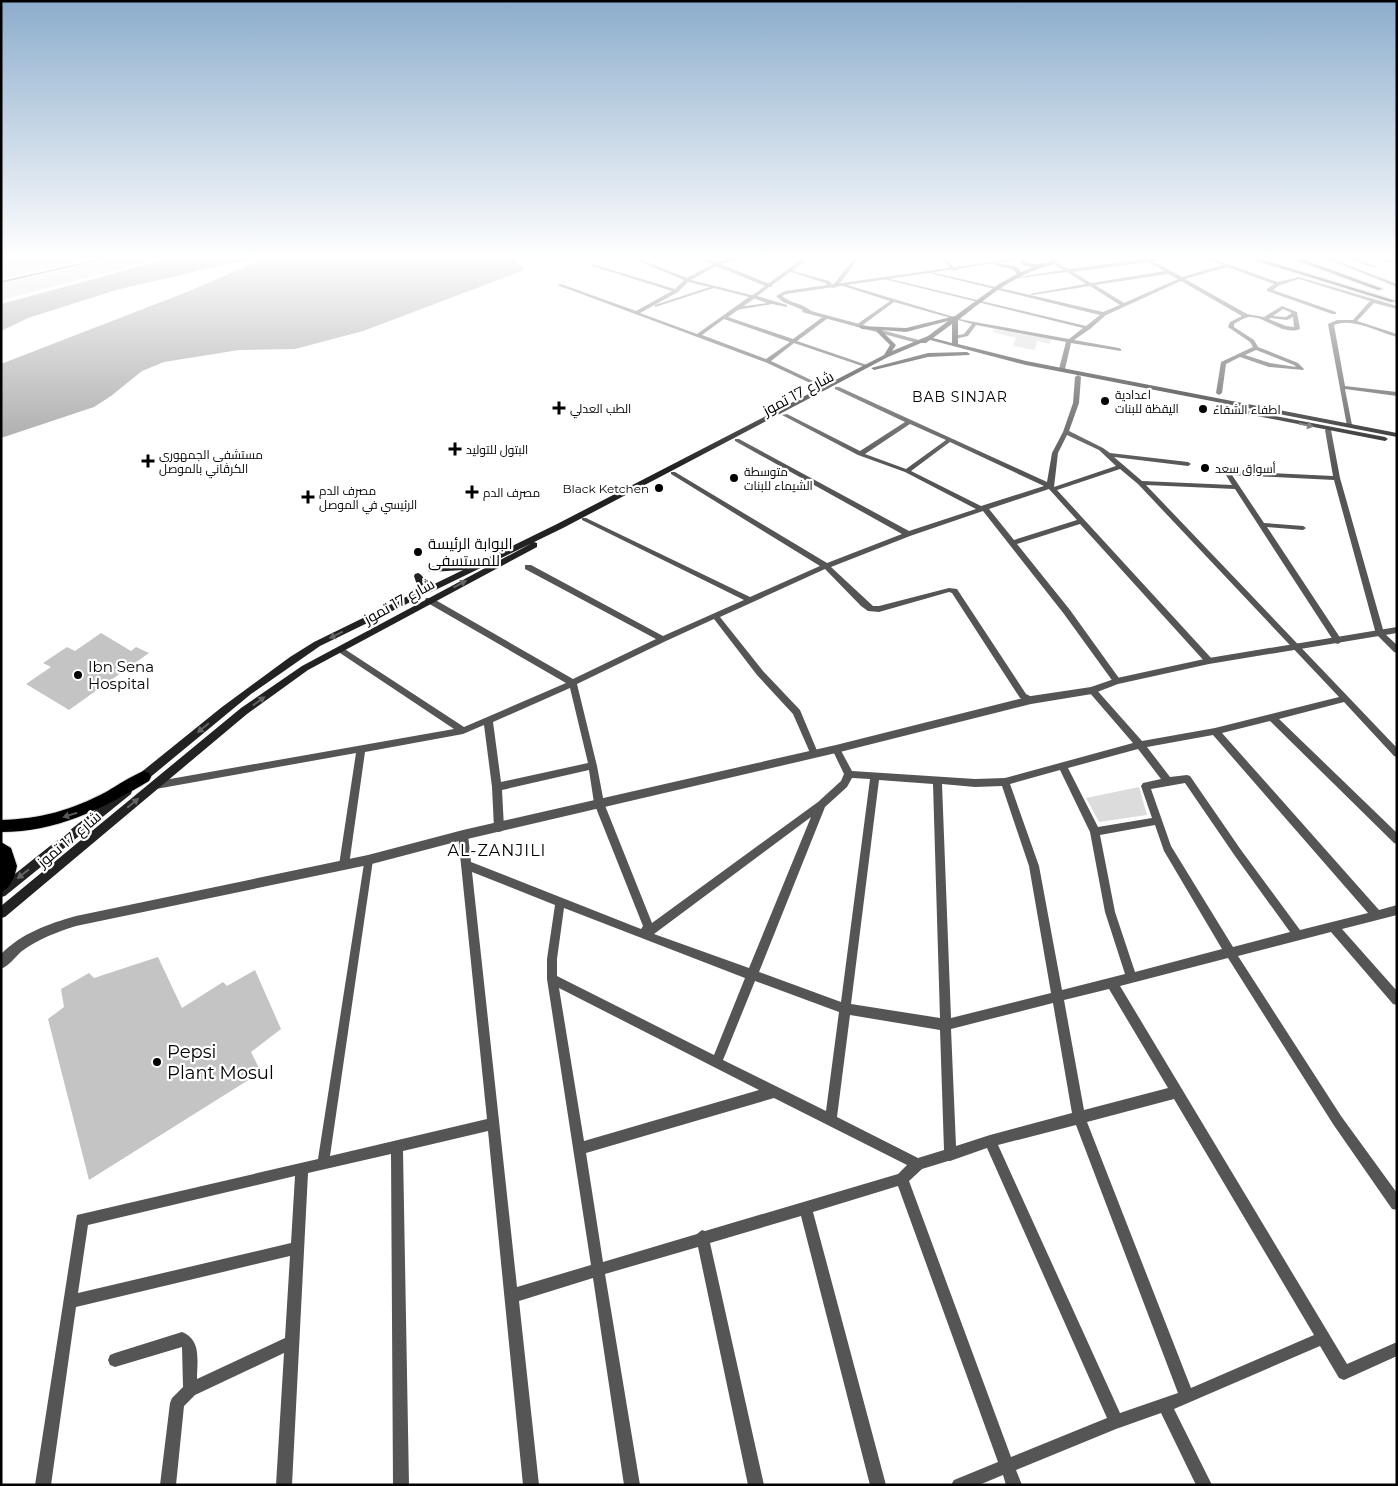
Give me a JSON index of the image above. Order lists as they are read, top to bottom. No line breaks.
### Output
{"streets":{"main road":["شارع 17 تموز"]},"districts":["BAB SINJAR","AL-ZANJILI"],"places":{"other":["اعدادية اليقظة للبنات","اطفاء الشفاء","أسواق سعد","متوسطة الشيماء للبنات","Black Ketchen","البوابة الرئيسة للمستسفى","Ibn Sena Hospital","Pepsi Plant Mosul"],"health":["الطب العدلي","البتول للتوليد","مستشفى الجمهوري الكرڤاني بالموصل","مصرف الدم","مصرف الدم الرئيسي في الموصل"]}}
